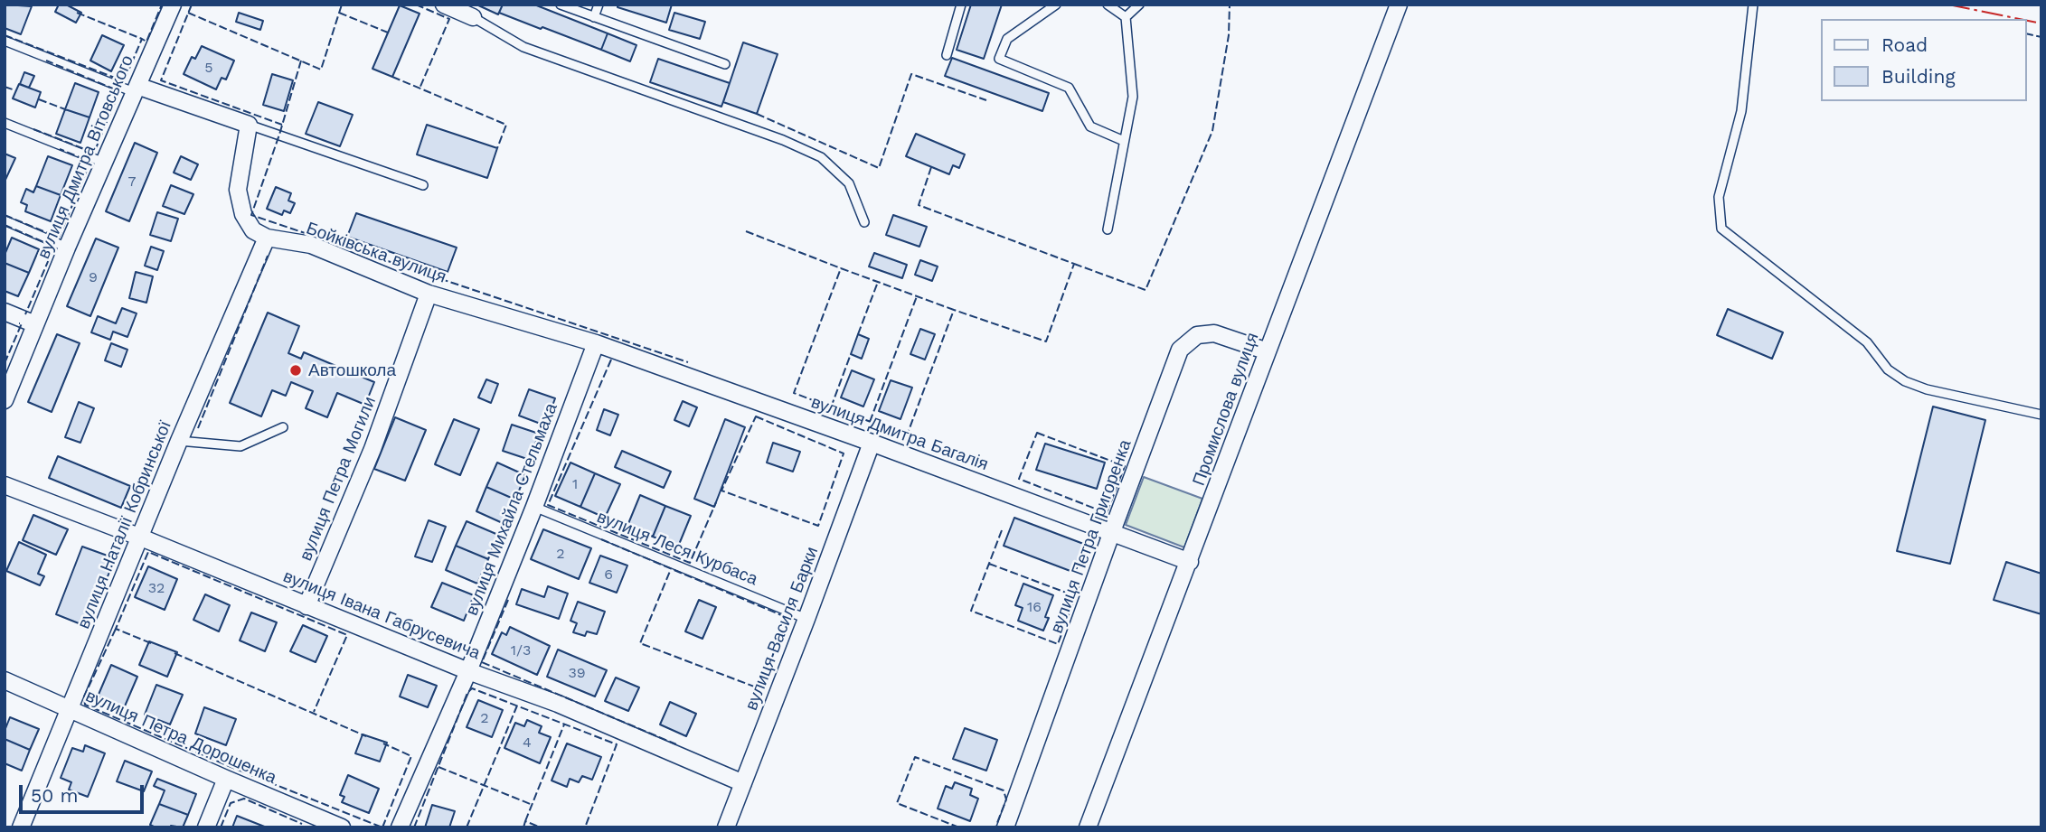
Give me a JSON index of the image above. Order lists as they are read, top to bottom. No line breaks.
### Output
{"streets":{"street":["вулиця Дмитра Вітовського","Бойківська вулиця","Промислова вулиця","вулиця Дмитра Багалія","вулиця Петра Могили","вулиця Михайла Стельмаха","вулиця Наталії Кобринської","вулиця Петра Григоренка","вулиця Івана Габрусевича","вулиця Василя Барки","вулиця Петра Дорошенка"],"lane":["вулиця Леся Курбаса"]},"crossings":[["Бойківська вулиця","вулиця Дмитра Багалія"],["Бойківська вулиця","вулиця Петра Могили"],["Бойківська вулиця","вулиця Михайла Стельмаха"],["Бойківська вулиця","вулиця Наталії Кобринської"],["Промислова вулиця","вулиця Дмитра Багалія"],["Промислова вулиця","вулиця Петра Григоренка"],["вулиця Дмитра Багалія","вулиця Михайла Стельмаха"],["вулиця Дмитра Багалія","вулиця Петра Григоренка"],["вулиця Дмитра Багалія","вулиця Василя Барки"],["вулиця Петра Могили","вулиця Івана Габрусевича"],["вулиця Михайла Стельмаха","вулиця Леся Курбаса"],["вулиця Михайла Стельмаха","вулиця Івана Габрусевича"],["вулиця Наталії Кобринської","вулиця Івана Габрусевича"],["вулиця Наталії Кобринської","вулиця Петра Дорошенка"],["вулиця Леся Курбаса","вулиця Василя Барки"],["вулиця Івана Габрусевича","вулиця Василя Барки"]],"places":["Автошкола"],"house_numbers":["5","7","9","1","2","6","32","16","1/3","39","2","4"],"legend":["Road","Building"],"scale_bar":"50 m"}
